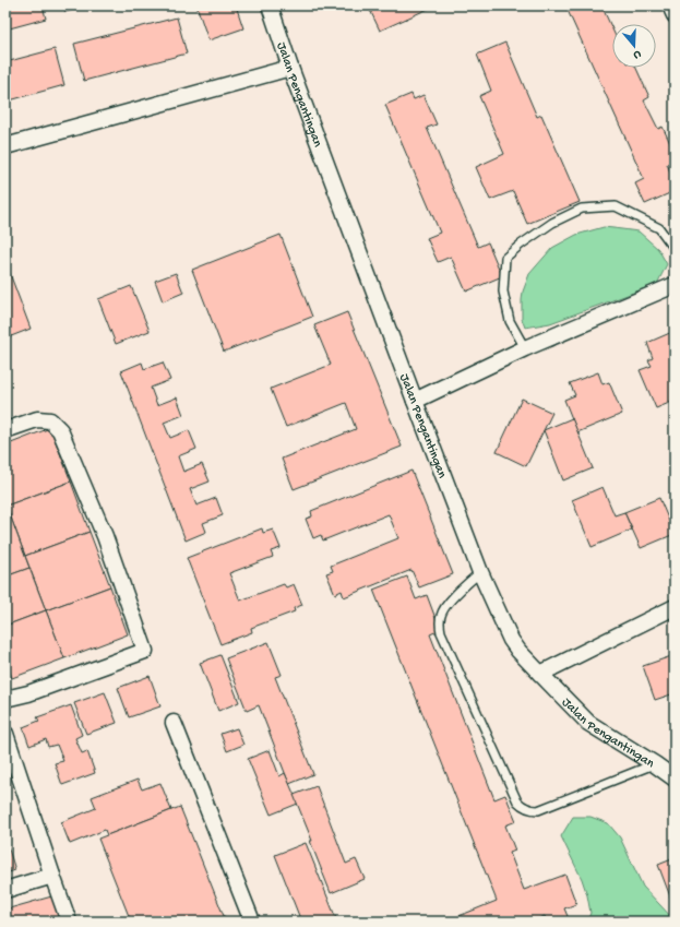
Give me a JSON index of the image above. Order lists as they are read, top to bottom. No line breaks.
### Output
{"streets":{"street":["Jalan Pengantingan"]},"north":"bottom"}
